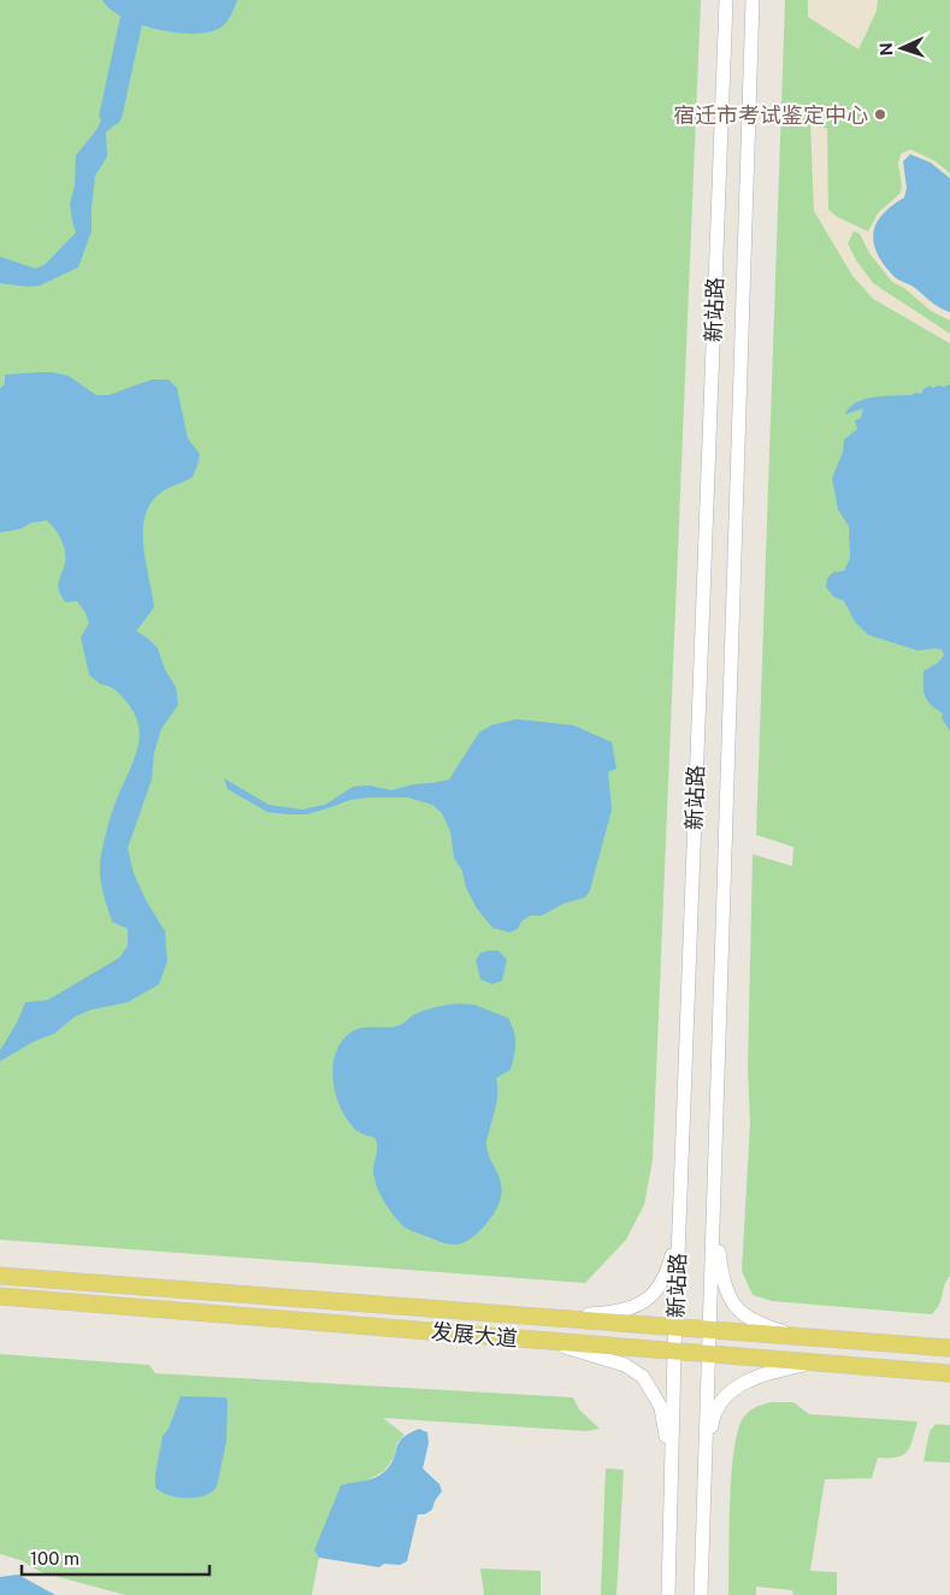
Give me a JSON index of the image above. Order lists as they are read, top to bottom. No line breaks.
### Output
{"streets":{"main road":["发展大道"],"street":["新站路"]},"crossings":[["新站路","发展大道"]],"places":["宿迁市考试鉴定中心"],"scale_bar":"100 m","north":"left"}
